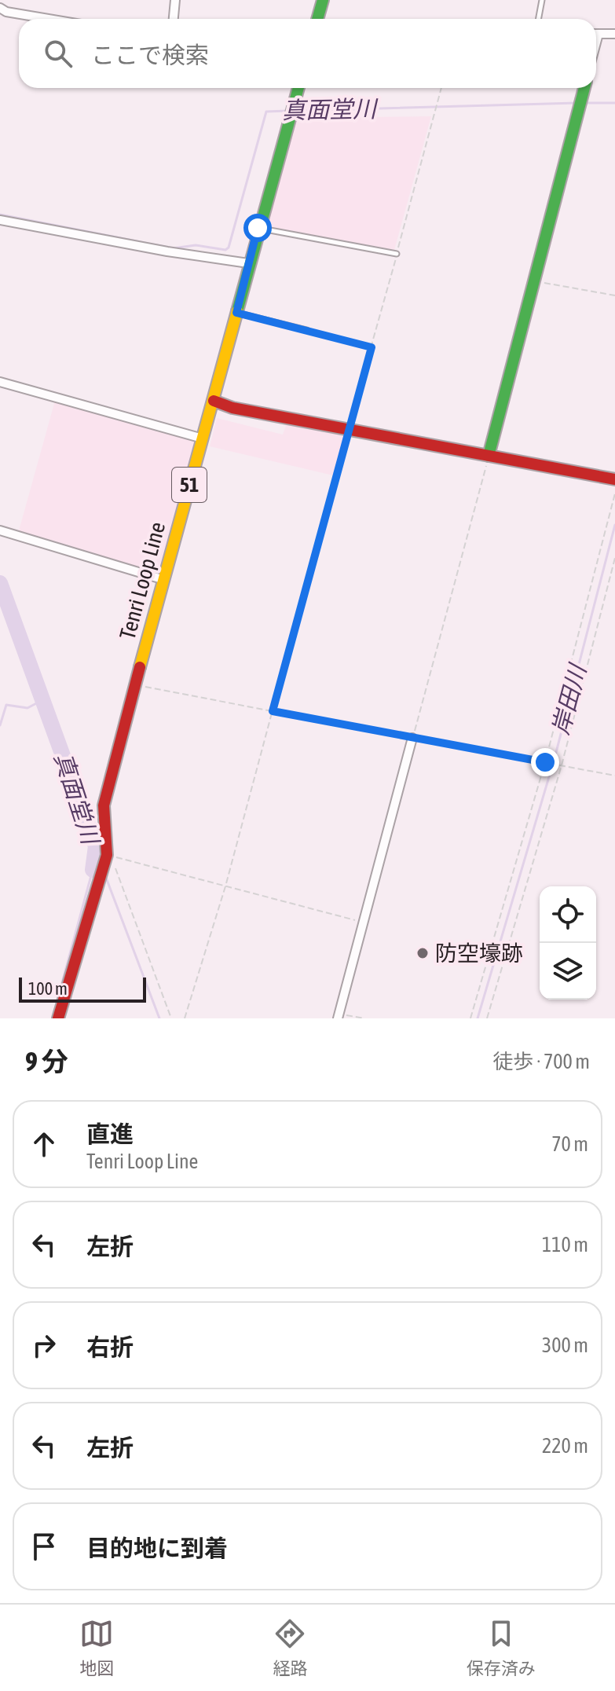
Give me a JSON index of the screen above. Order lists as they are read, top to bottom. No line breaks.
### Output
{"streets":{"main road":["51","Tenri Loop Line"]},"water":["真面堂川","岸田川"],"places":["防空壕跡"],"scale_bar":"100 m","page":{"search":"ここで検索","scale":"100 m","heading":["9 分","徒歩 · 700 m"],"list":[["直進","Tenri Loop Line","70 m"],["左折","110 m"],["右折","300 m"],["左折","220 m"],"目的地に到着"],"nav":["地図","経路","保存済み"]}}
